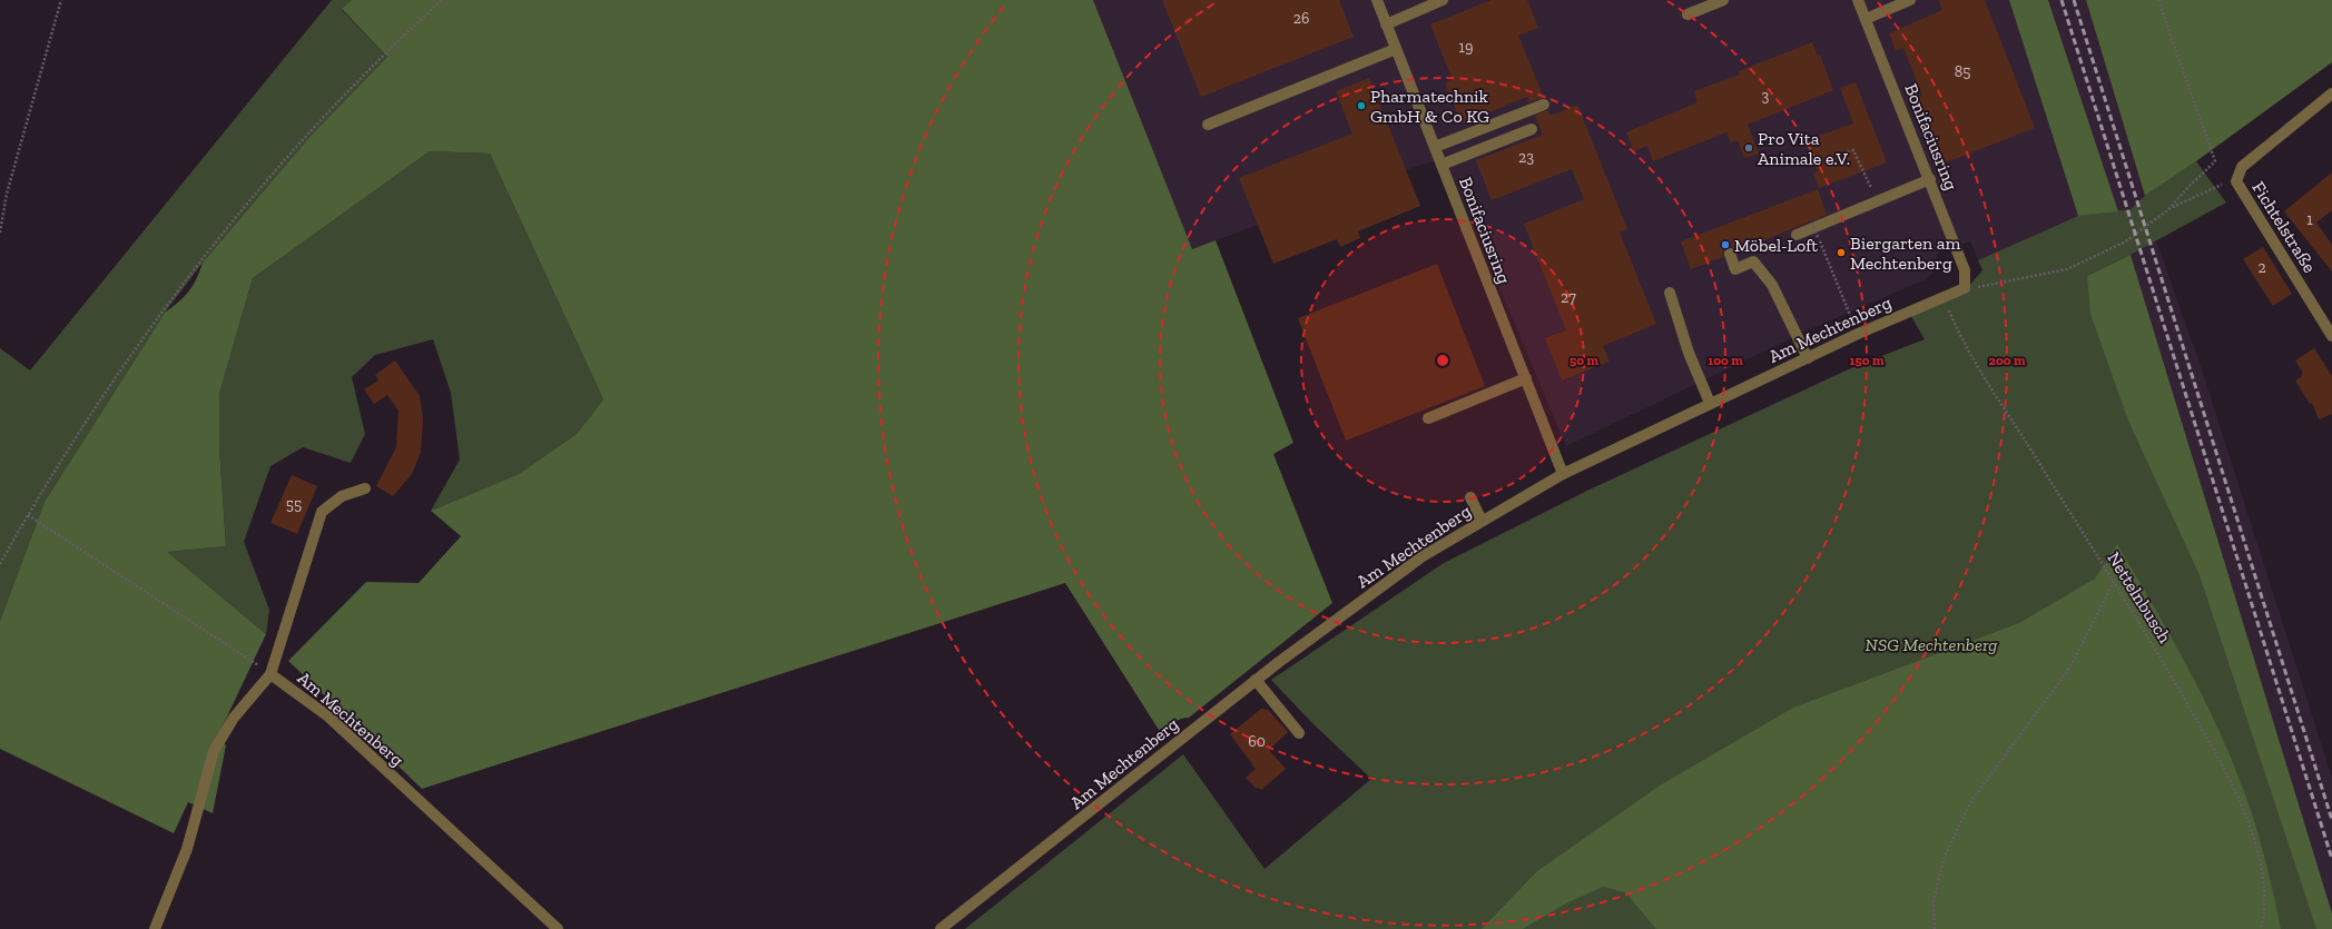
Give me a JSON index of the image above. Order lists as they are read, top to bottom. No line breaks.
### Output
{"streets":{"street":["Bonifaciusring","Fichtelstraße","Am Mechtenberg"],"path":["Nettelnbusch"]},"crossings":[["Bonifaciusring","Am Mechtenberg"],["Am Mechtenberg","Nettelnbusch"]],"parks":["NSG Mechtenberg"],"places":["Pharmatechnik GmbH & Co KG","Pro Vita Animale e.V.","Möbel-Loft","Biergarten am Mechtenberg"],"house_numbers":["26","19","85","3","23","1","2","27","55","60"],"rings":["50 m","100 m","150 m","200 m"]}
